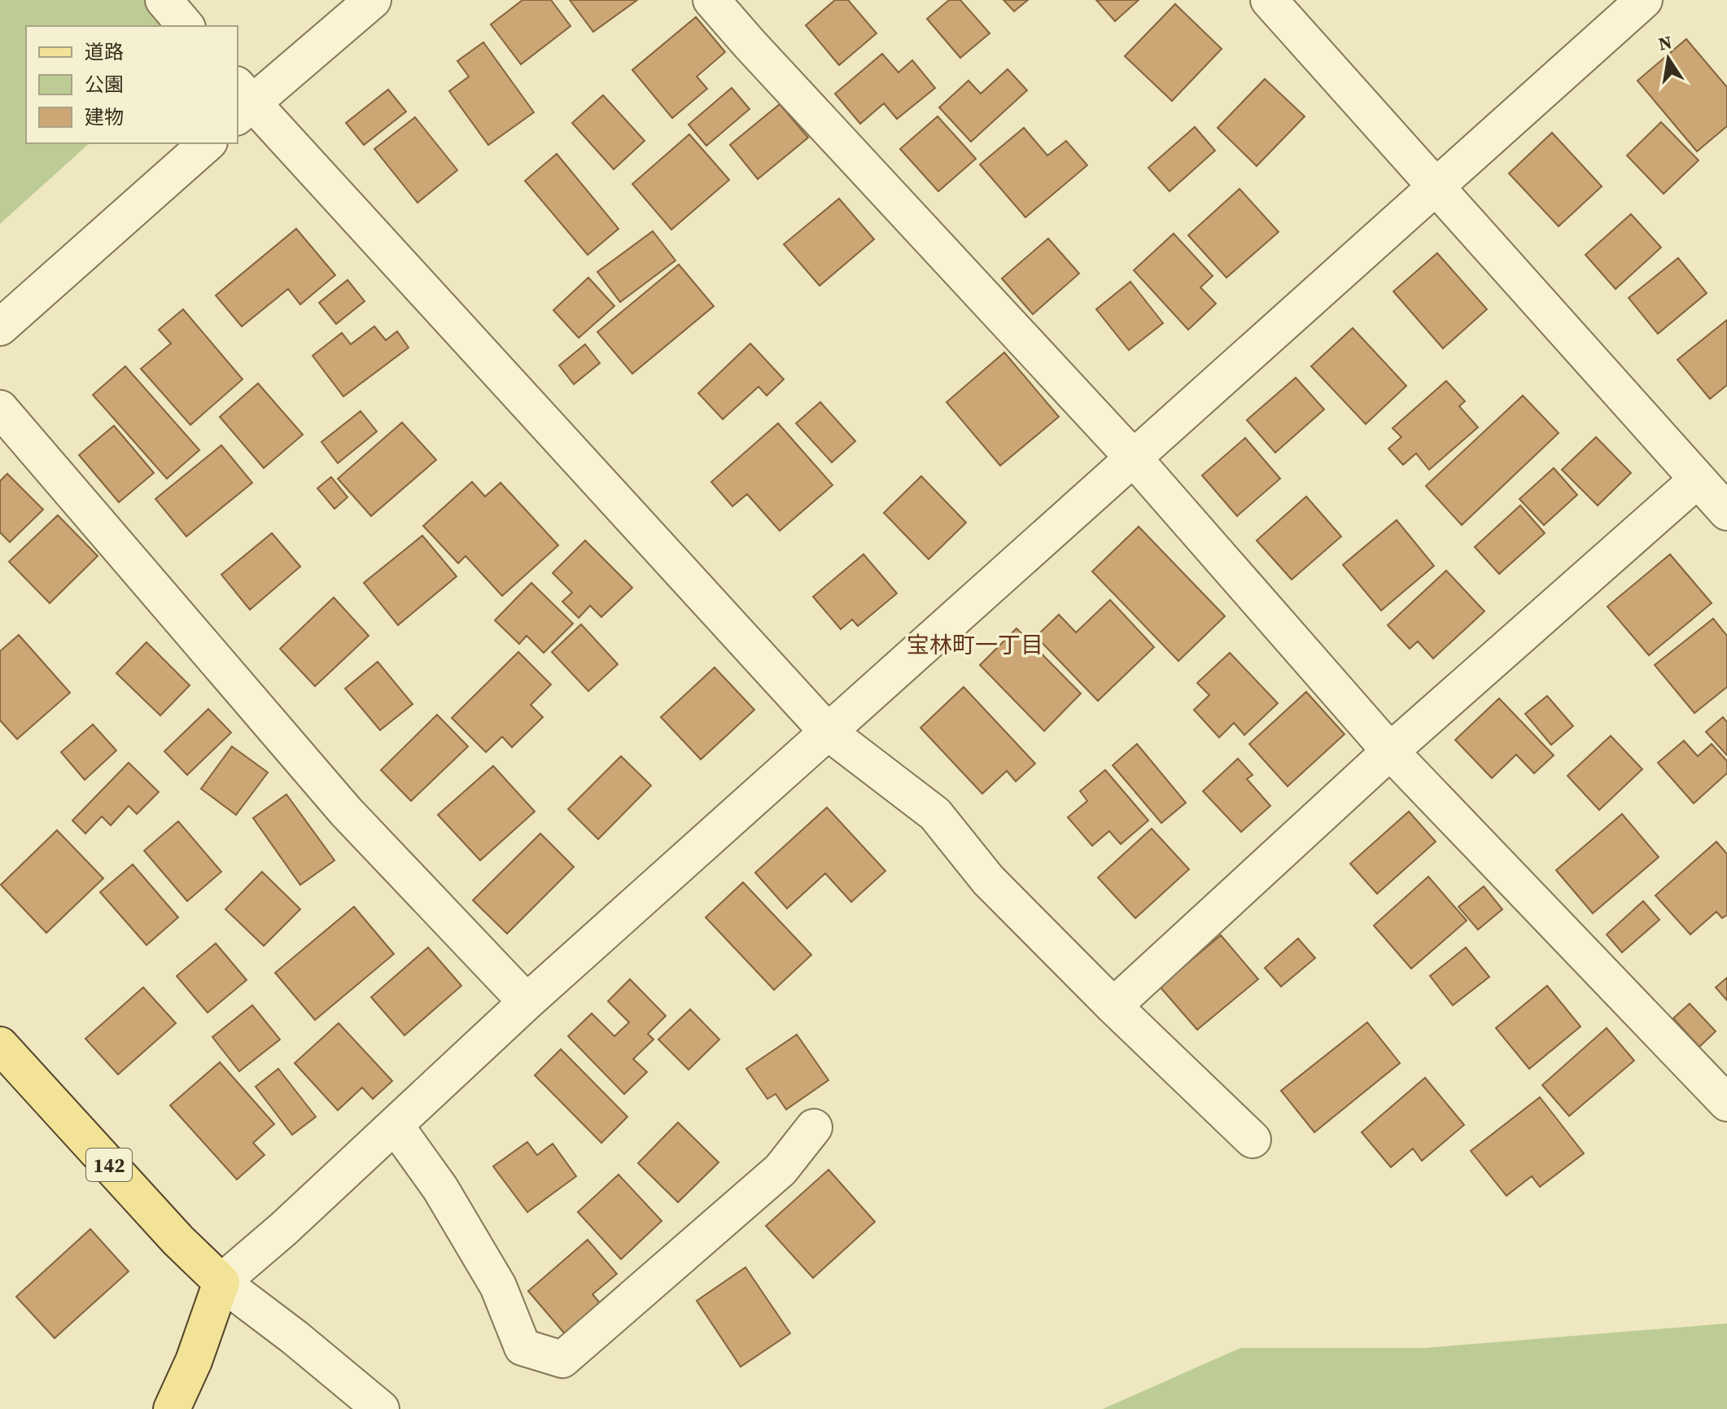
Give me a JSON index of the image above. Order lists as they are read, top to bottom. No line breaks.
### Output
{"streets":{"main road":["142"]},"districts":["宝林町一丁目"],"legend":["道路","公園","建物"],"north":"top"}
